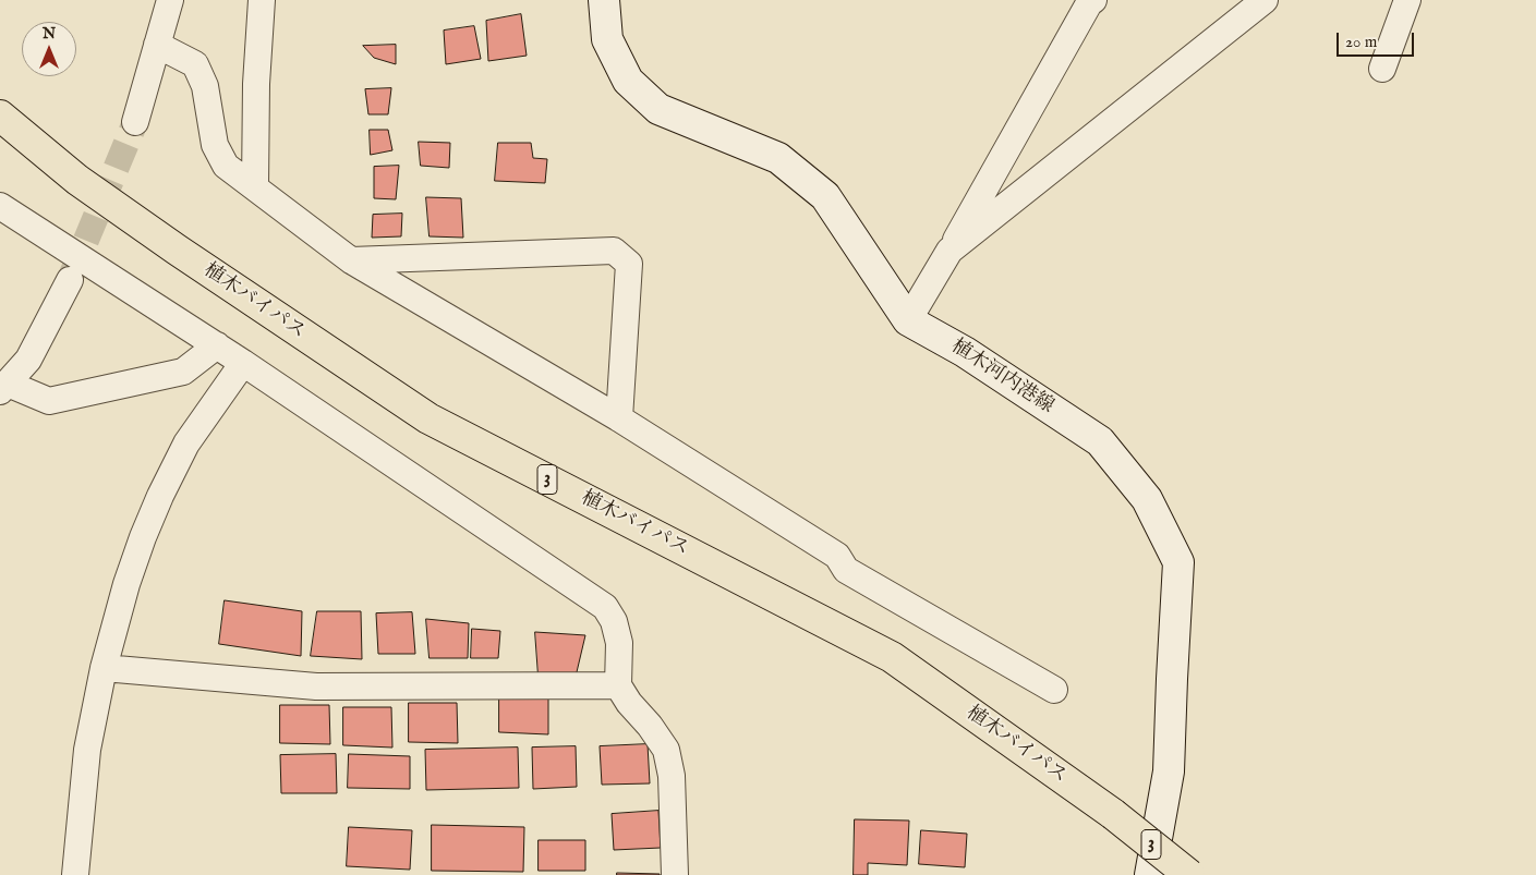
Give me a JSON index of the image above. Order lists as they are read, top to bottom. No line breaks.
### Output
{"streets":{"highway":["植木バイパス","3"],"main road":["植木河内港線"]},"scale_bar":"20 m","north":"top"}
